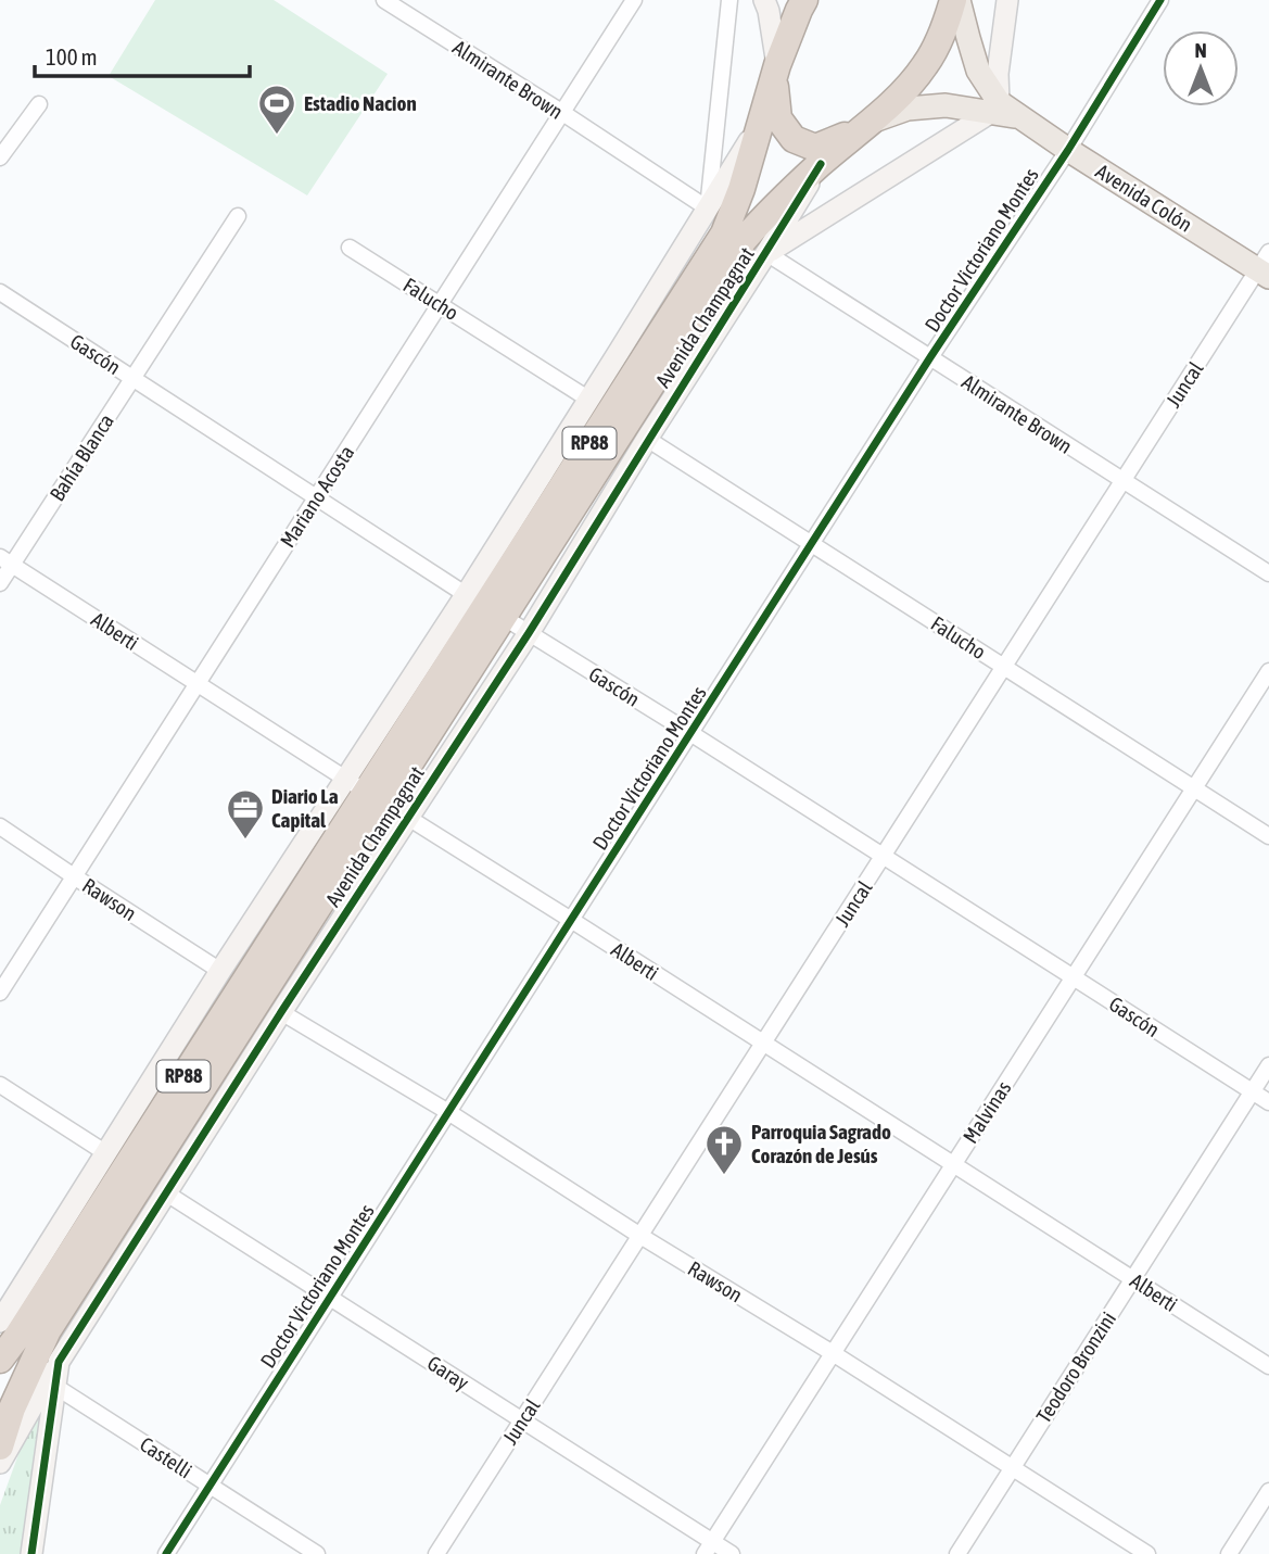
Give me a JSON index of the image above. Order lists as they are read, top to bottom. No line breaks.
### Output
{"streets":{"highway":["Avenida Colón","Avenida Champagnat","RP88"],"street":["Almirante Brown","Doctor Victoriano Montes","Falucho","Gascón","Juncal","Bahía Blanca","Mariano Acosta","Alberti","Rawson","Malvinas","Teodoro Bronzini","Garay","Castelli"]},"crossings":[["Almirante Brown","Doctor Victoriano Montes"],["Almirante Brown","Avenida Champagnat"],["Almirante Brown","Juncal"],["Almirante Brown","Mariano Acosta"],["Avenida Colón","Doctor Victoriano Montes"],["Avenida Colón","Avenida Champagnat"],["Avenida Colón","Juncal"],["Doctor Victoriano Montes","Falucho"],["Doctor Victoriano Montes","Gascón"],["Doctor Victoriano Montes","Alberti"],["Doctor Victoriano Montes","Rawson"],["Doctor Victoriano Montes","Garay"],["Doctor Victoriano Montes","Castelli"],["Falucho","Avenida Champagnat"],["Falucho","Juncal"],["Falucho","Mariano Acosta"],["Falucho","Malvinas"],["Avenida Champagnat","Gascón"],["Avenida Champagnat","Alberti"],["Avenida Champagnat","Rawson"],["Avenida Champagnat","Garay"],["Avenida Champagnat","Castelli"],["Gascón","Juncal"],["Gascón","Bahía Blanca"],["Gascón","Mariano Acosta"],["Gascón","Malvinas"],["Gascón","Teodoro Bronzini"],["Juncal","Alberti"],["Juncal","Rawson"],["Juncal","Garay"],["Bahía Blanca","Alberti"],["Mariano Acosta","Alberti"],["Mariano Acosta","Rawson"],["Alberti","Malvinas"],["Alberti","Teodoro Bronzini"],["Rawson","Malvinas"],["Rawson","Teodoro Bronzini"],["Malvinas","Garay"]],"places":{"sports":["Estadio Nacion"],"office":["Diario La Capital"],"church":["Parroquia Sagrado Corazón de Jesús"]},"scale_bar":"100 m","north":"top"}
